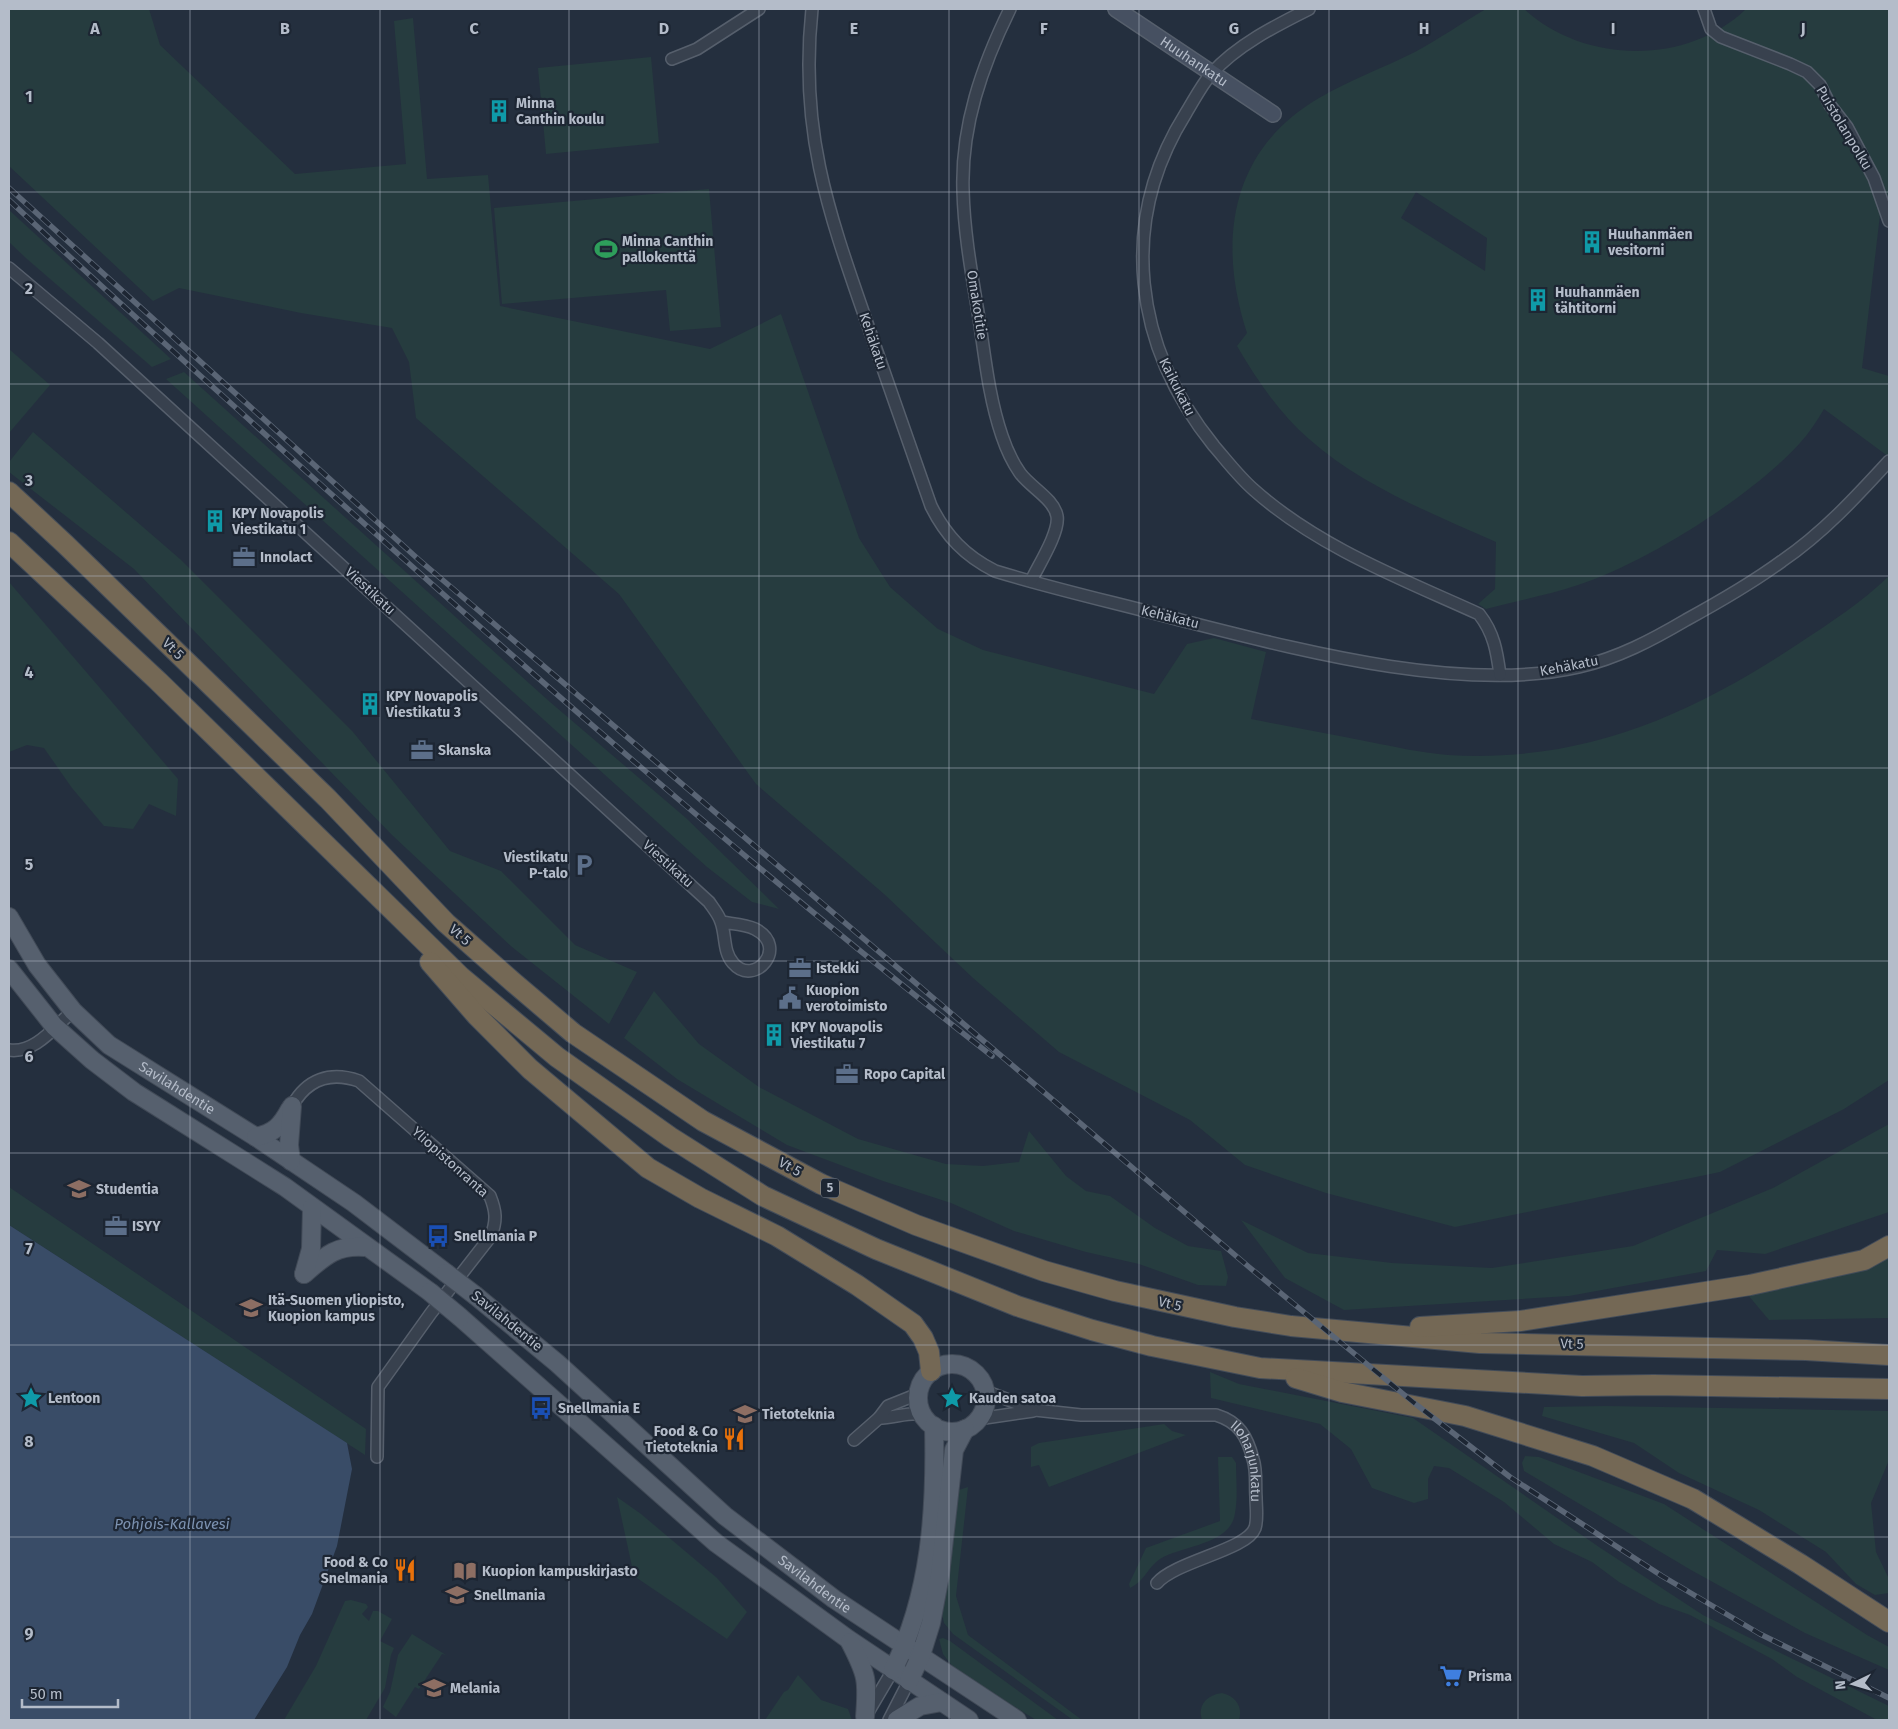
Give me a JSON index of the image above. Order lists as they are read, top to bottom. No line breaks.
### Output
{"streets":{"highway":["Vt 5","5"],"main road":["Savilahdentie"],"street":["Huuhankatu","Puistolanpolku","Omakotitie","Kehäkatu","Kaikukatu","Viestikatu","Yliopistonranta","Iloharjunkatu"]},"crossings":[["Huuhankatu","Kaikukatu"],["Omakotitie","Kehäkatu"],["Kehäkatu","Kaikukatu"]],"water":["Pohjois-Kallavesi"],"places":{"building":["Minna Canthin koulu","Huuhanmäen vesitorni","Huuhanmäen tähtitorni","KPY Novapolis Viestikatu 1","KPY Novapolis Viestikatu 3","KPY Novapolis Viestikatu 7"],"sports":["Minna Canthin pallokenttä"],"office":["Innolact","Skanska","Istekki","Ropo Capital","ISYY"],"parking":["Viestikatu P-talo"],"public building":["Kuopion verotoimisto"],"school or university":["Studentia","Itä-Suomen yliopisto, Kuopion kampus","Tietoteknia","Snellmania","Melania"],"bus stop":["Snellmania P","Snellmania E"],"place":["Lentoon","Kauden satoa"],"restaurant":["Food & Co Tietoteknia","Food & Co Snelmania"],"library":["Kuopion kampuskirjasto"],"supermarket":["Prisma"]},"scale_bar":"50 m","north":"left","grid":{"columns":["A","B","C","D","E","F","G","H","I","J"],"rows":["1","2","3","4","5","6","7","8","9"]}}
